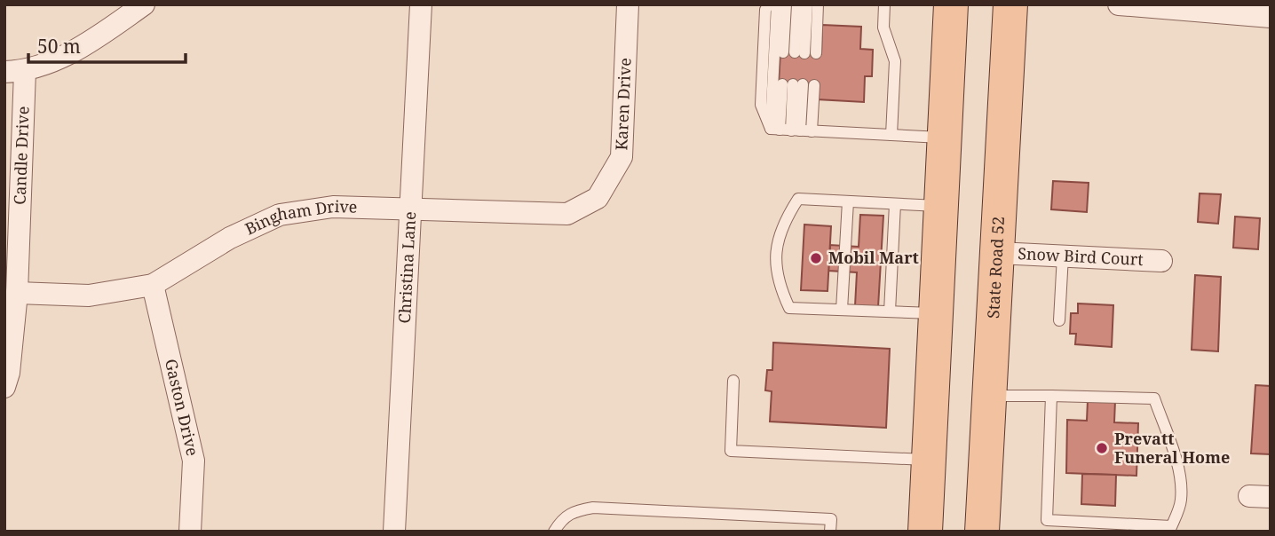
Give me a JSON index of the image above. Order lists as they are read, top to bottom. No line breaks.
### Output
{"streets":{"main road":["State Road 52"],"street":["Karen Drive","Candle Drive","Bingham Drive","Snow Bird Court","Christina Lane","Gaston Drive"]},"crossings":[["Karen Drive","Bingham Drive"],["Candle Drive","Bingham Drive"],["Bingham Drive","Christina Lane"],["Bingham Drive","Gaston Drive"],["Snow Bird Court","State Road 52"]],"places":["Mobil Mart","Prevatt Funeral Home"],"scale_bar":"50 m"}
